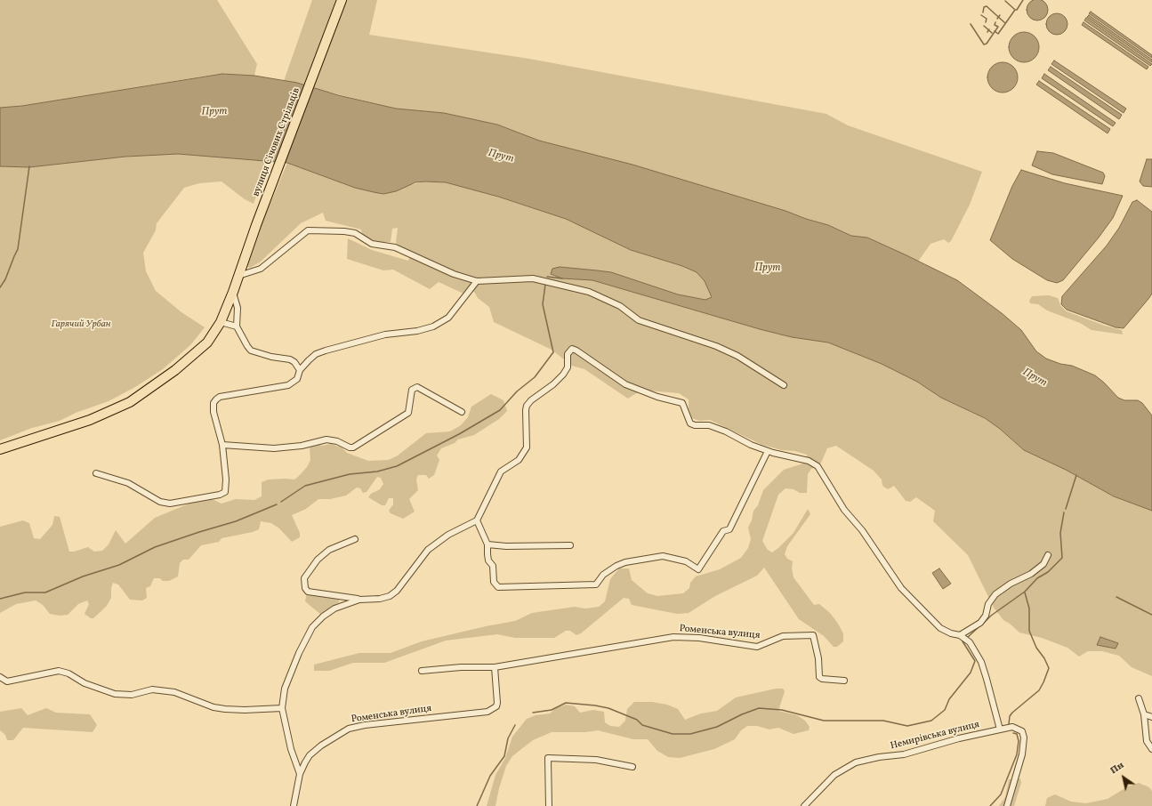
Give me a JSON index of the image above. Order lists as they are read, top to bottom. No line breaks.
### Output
{"streets":{"main road":["вулиця Січових Стрільців"],"street":["Роменська вулиця","Немирівська вулиця"]},"water":["Прут"],"parks":["Гарячий Урбан"],"north":"top left"}
